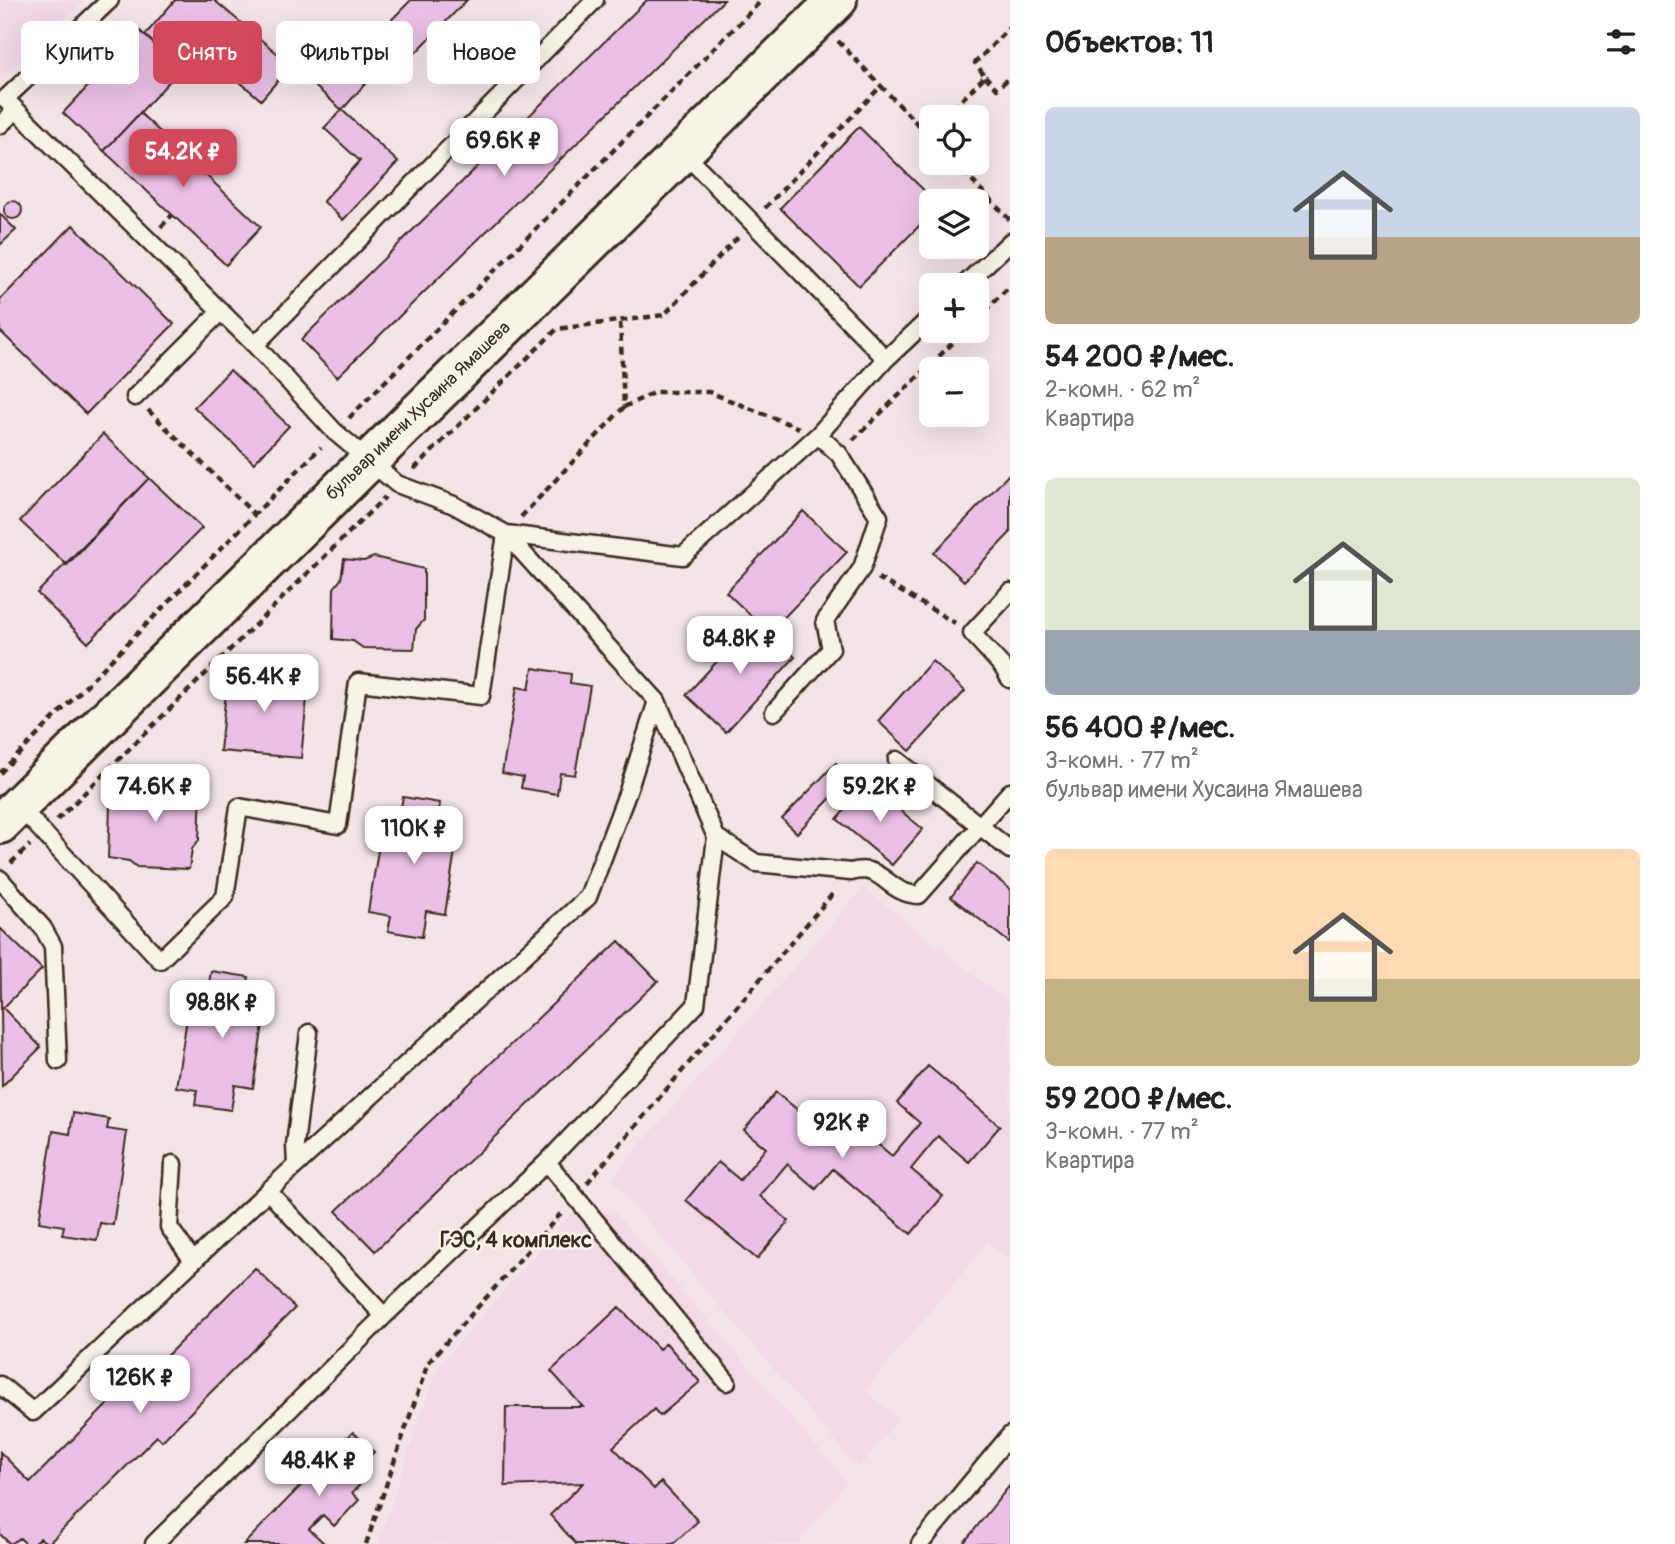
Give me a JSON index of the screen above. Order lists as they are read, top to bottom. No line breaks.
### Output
{"streets":{"street":["бульвар имени Хусаина Ямашева"]},"districts":["ГЭС, 4 комплекс"],"page":{"heading":"Объектов: 11","chip":["Купить","Снять","Фильтры","Новое"],"list":[{"name":"54 200 ₽/мес.","note":"2-комн. · 62 m² · Квартира"},{"name":"56 400 ₽/мес.","note":"3-комн. · 77 m² · бульвар имени Хусаина Ямашева"},{"name":"59 200 ₽/мес.","note":"3-комн. · 77 m² · Квартира"}],"map_buttons":["+","−"],"price":["69.6K ₽","54.2K ₽","84.8K ₽","56.4K ₽","74.6K ₽","59.2K ₽","110K ₽","98.8K ₽","92K ₽","126K ₽","48.4K ₽"]}}
